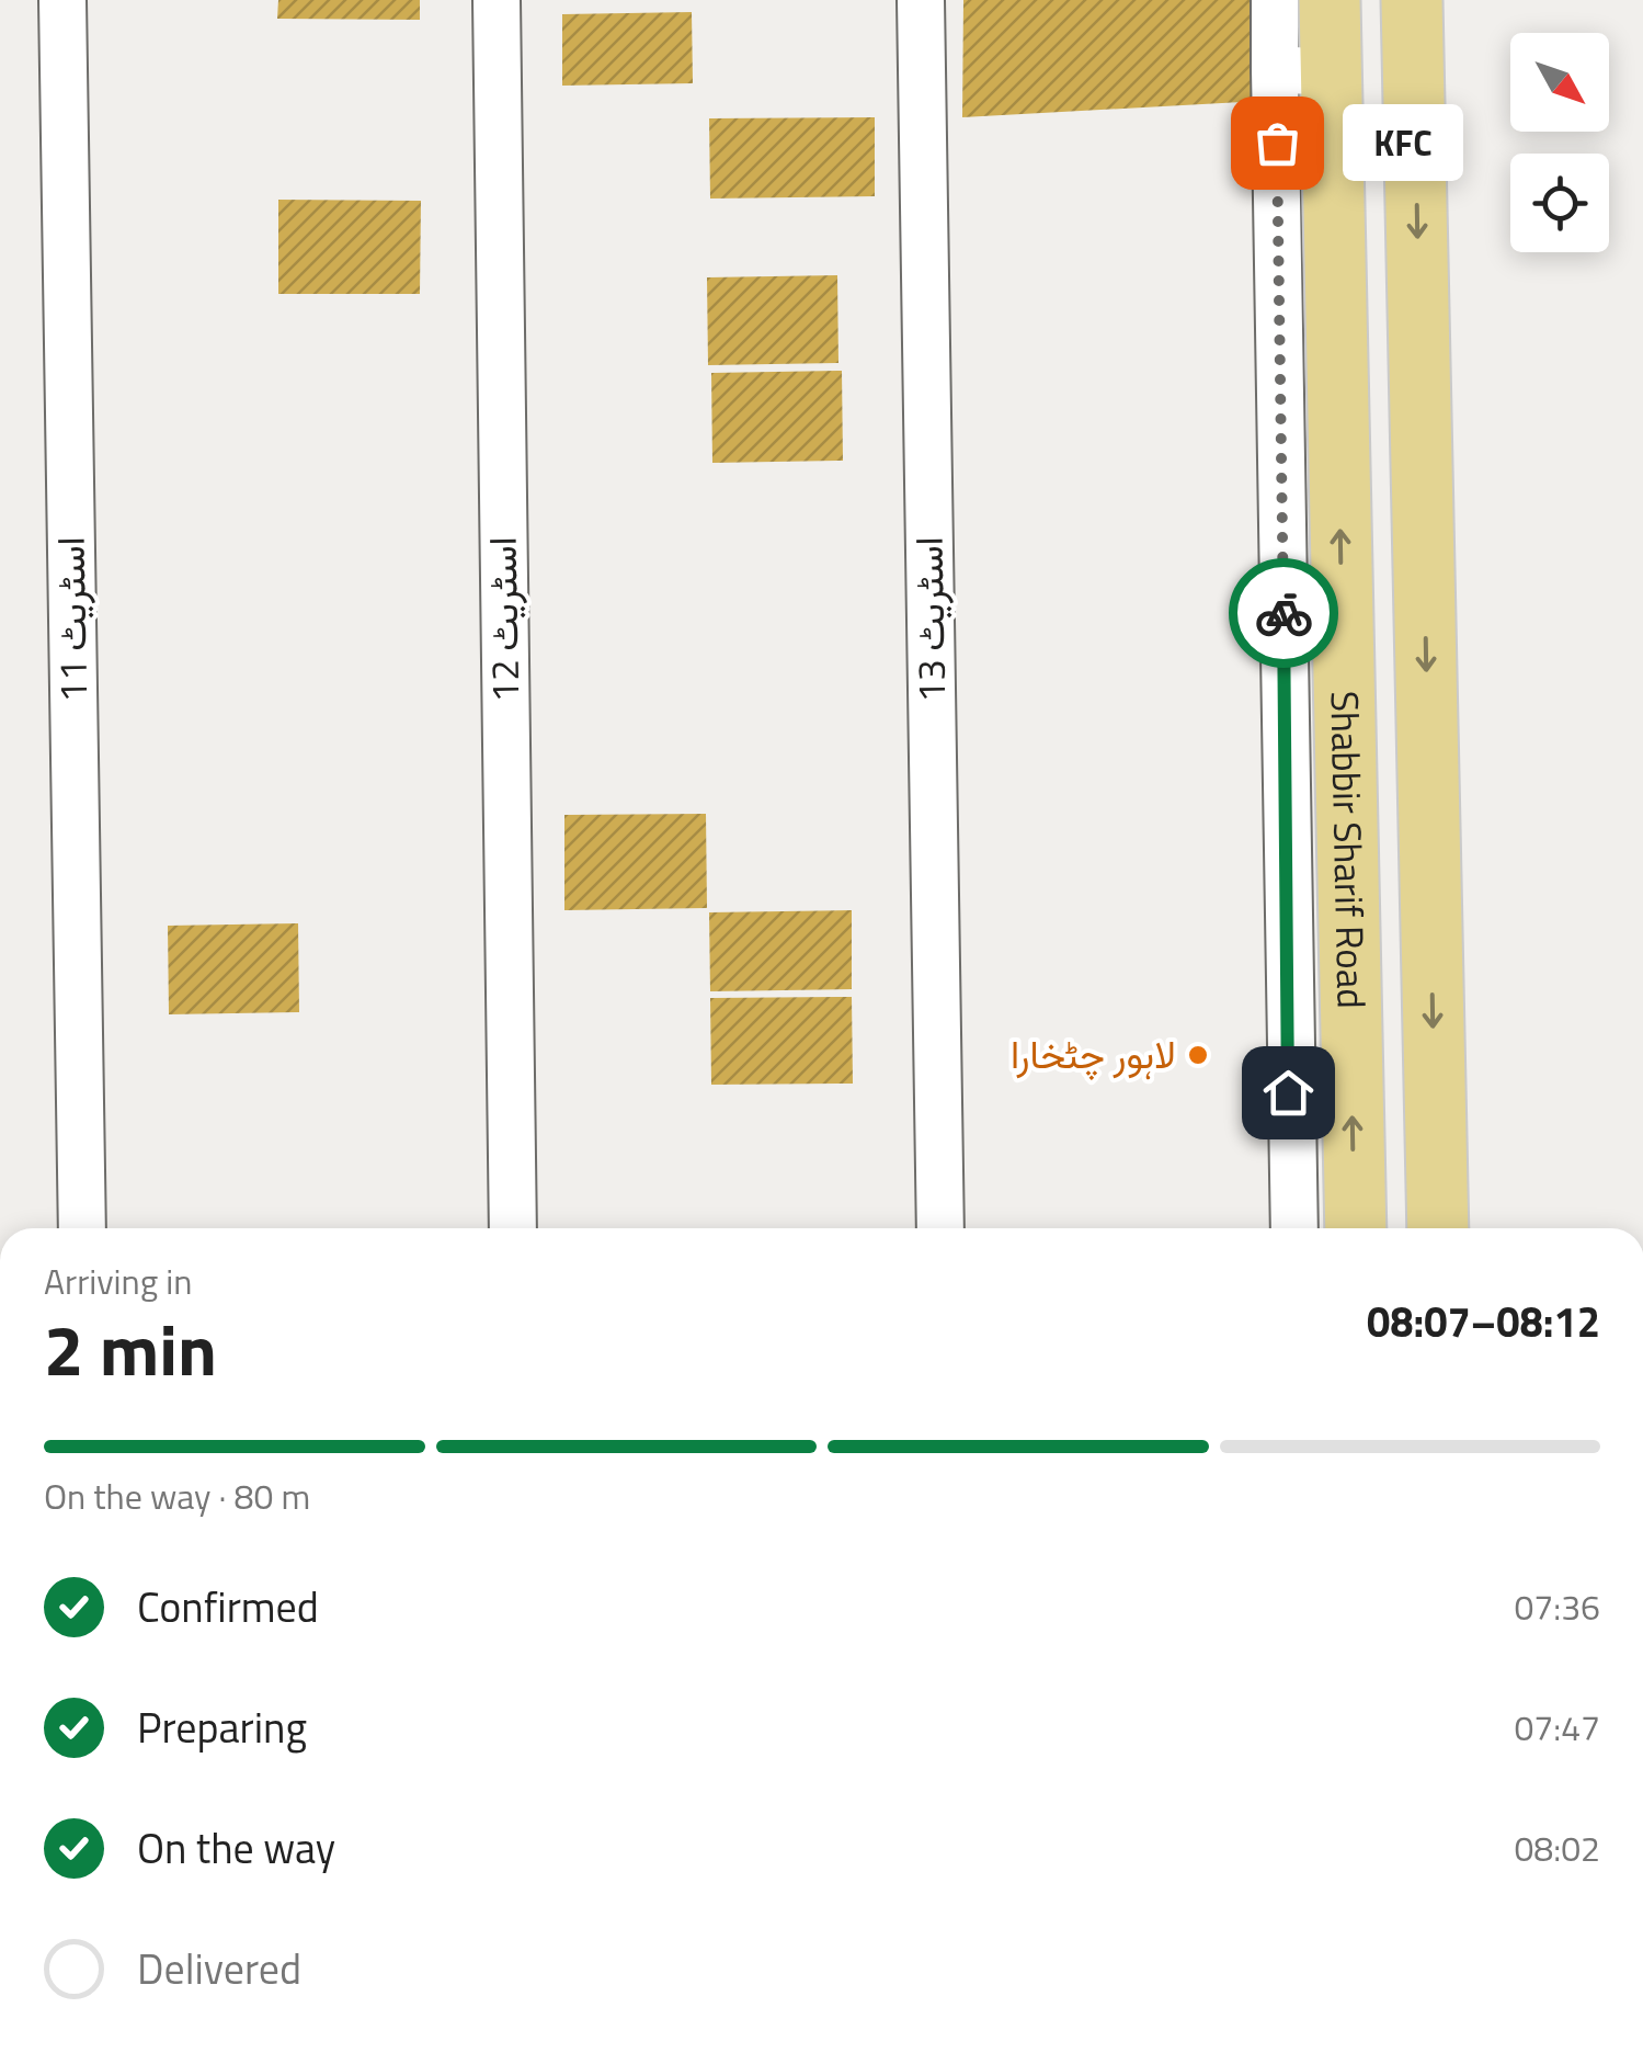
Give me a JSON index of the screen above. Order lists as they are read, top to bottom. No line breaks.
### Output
{"streets":{"main road":["Shabbir Sharif Road"],"street":["اسٹریٹ 11","اسٹریٹ 12","اسٹریٹ 13"]},"places":["KFC","لاہور چٹخارا"],"north":"bottom right","page":{"bubble":"KFC","heading":["2 min","Arriving in","08:07–08:12"],"bar":"On the way · 80 m","list":[["Confirmed","07:36"],["Preparing","07:47"],["On the way","08:02"],"Delivered"]}}
